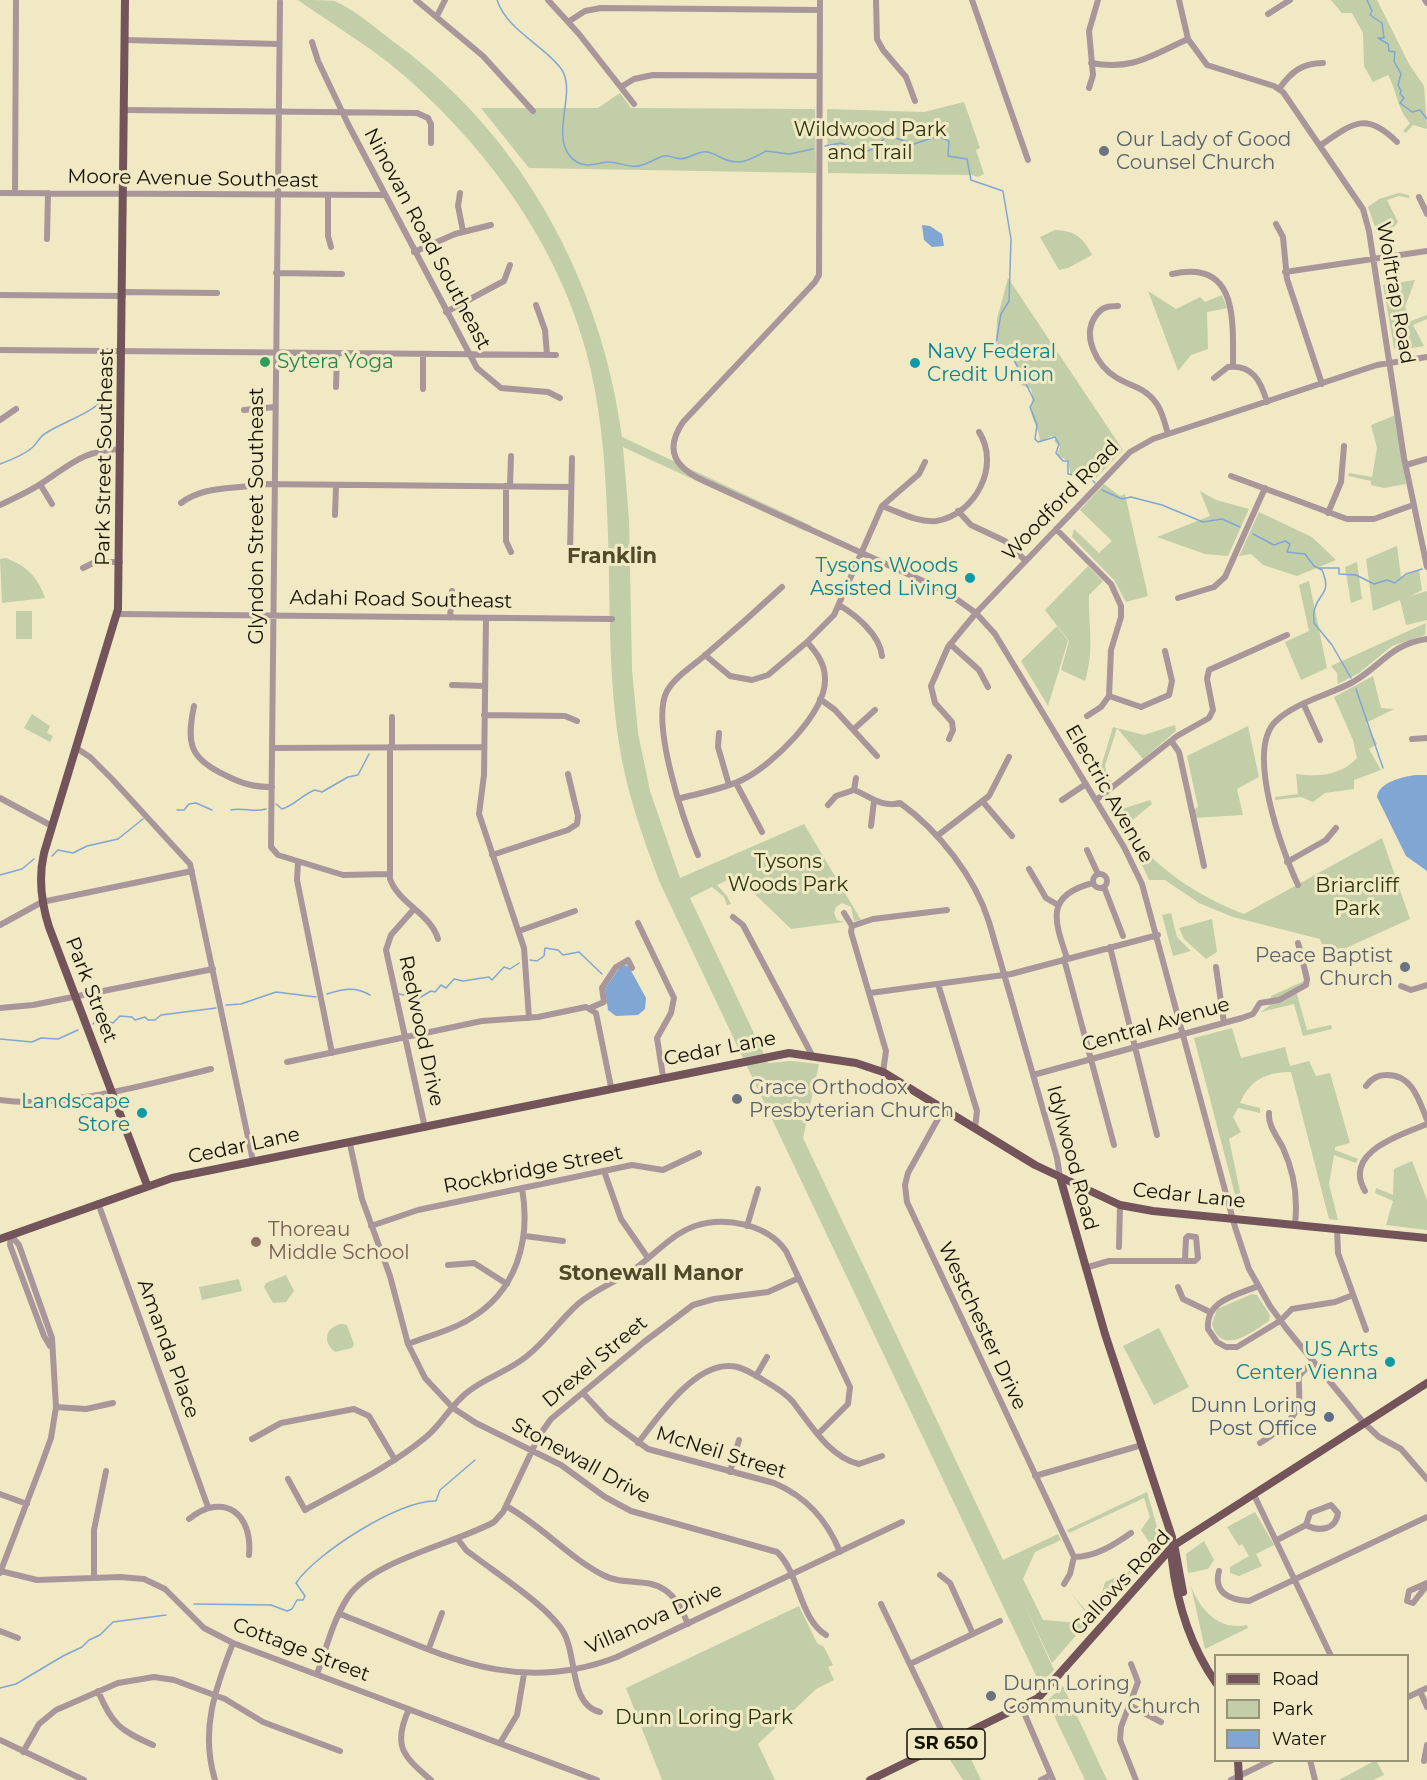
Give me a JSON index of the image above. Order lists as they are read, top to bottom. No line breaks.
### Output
{"streets":{"main road":["Park Street Southeast","Park Street","Cedar Lane","Idylwood Road","Gallows Road","SR 650"],"street":["Moore Avenue Southeast","Ninovan Road Southeast","Wolftrap Road","Woodford Road","Glyndon Street Southeast","Adahi Road Southeast","Electric Avenue","Central Avenue","Redwood Drive","Rockbridge Street","Westchester Drive","Amanda Place","Drexel Street","McNeil Street","Stonewall Drive","Villanova Drive","Cottage Street"]},"crossings":[["Moore Avenue Southeast","Ninovan Road Southeast"],["Moore Avenue Southeast","Park Street Southeast"],["Moore Avenue Southeast","Glyndon Street Southeast"],["Wolftrap Road","Woodford Road"],["Park Street Southeast","Adahi Road Southeast"],["Park Street Southeast","Park Street"],["Woodford Road","Electric Avenue"],["Glyndon Street Southeast","Adahi Road Southeast"],["Electric Avenue","Central Avenue"],["Electric Avenue","Cedar Lane"],["Electric Avenue","Gallows Road"],["Central Avenue","Idylwood Road"],["Redwood Drive","Cedar Lane"],["Cedar Lane","Idylwood Road"],["Cedar Lane","Westchester Drive"],["Cedar Lane","Amanda Place"],["Cedar Lane","Stonewall Drive"],["Idylwood Road","Gallows Road"],["Rockbridge Street","Stonewall Drive"],["Drexel Street","McNeil Street"],["Drexel Street","Stonewall Drive"],["Drexel Street","Villanova Drive"],["Drexel Street","Cottage Street"],["McNeil Street","Villanova Drive"],["Stonewall Drive","Villanova Drive"]],"districts":["Franklin","Stonewall Manor"],"parks":["Wildwood Park and Trail","Tysons Woods Park","Briarcliff Park","Dunn Loring Park"],"places":["Our Lady of Good Counsel Church","Sytera Yoga","Navy Federal Credit Union","Tysons Woods Assisted Living","Peace Baptist Church","Grace Orthodox Presbyterian Church","Landscape Store","Thoreau Middle School","US Arts Center Vienna","Dunn Loring Post Office","Dunn Loring Community Church"],"legend":["Road","Park","Water"]}
